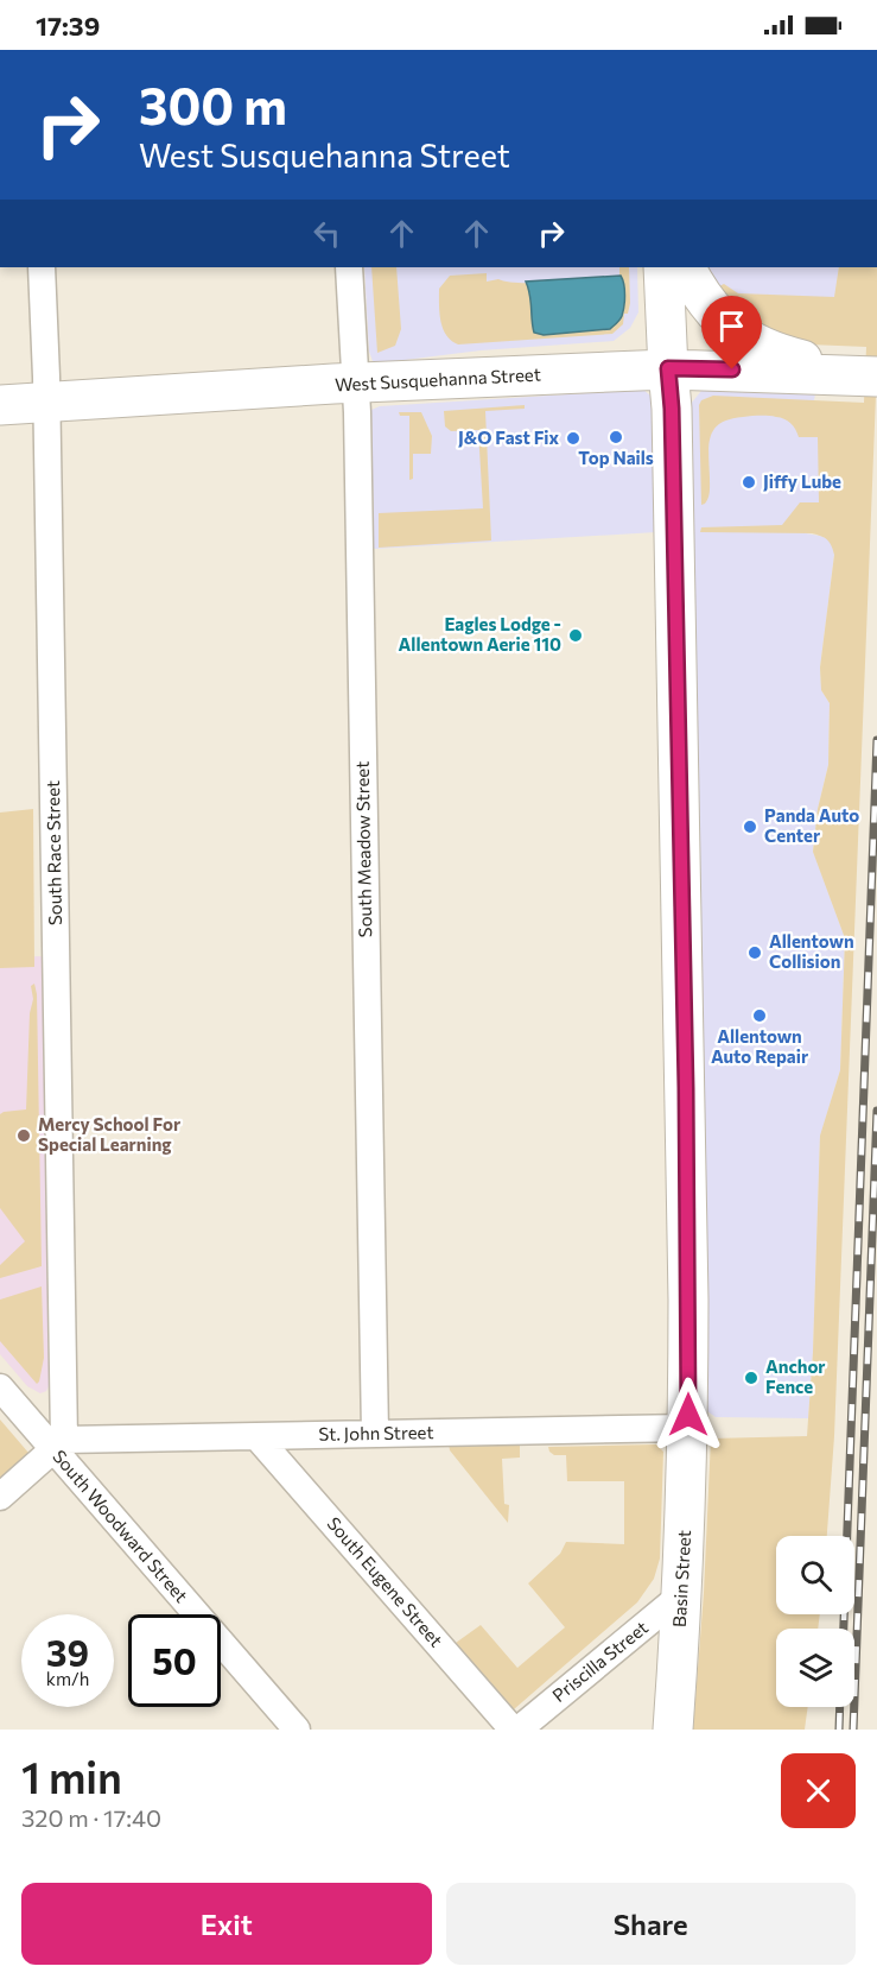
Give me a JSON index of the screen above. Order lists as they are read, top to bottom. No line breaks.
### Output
{"streets":{"main road":["West Susquehanna Street","Basin Street"],"street":["South Meadow Street","South Race Street","St. John Street","South Woodward Street","South Eugene Street","Priscilla Street"]},"crossings":[["West Susquehanna Street","South Meadow Street"],["West Susquehanna Street","South Race Street"],["West Susquehanna Street","Basin Street"],["South Meadow Street","St. John Street"],["South Race Street","St. John Street"],["South Race Street","South Woodward Street"],["St. John Street","South Woodward Street"],["St. John Street","Basin Street"],["St. John Street","South Eugene Street"],["Basin Street","Priscilla Street"]],"places":["Top Nails","J&O Fast Fix","Jiffy Lube","Eagles Lodge - Allentown Aerie 110","Panda Auto Center","Allentown Collision","Allentown Auto Repair","Mercy School For Special Learning","Anchor Fence"],"page":{"status":"17:39","turn":["300 m","West Susquehanna Street"],"speed":"39 km/h","limit":"50","heading":["1 min","320 m · 17:40"],"buttons":["Exit","Share"]}}
